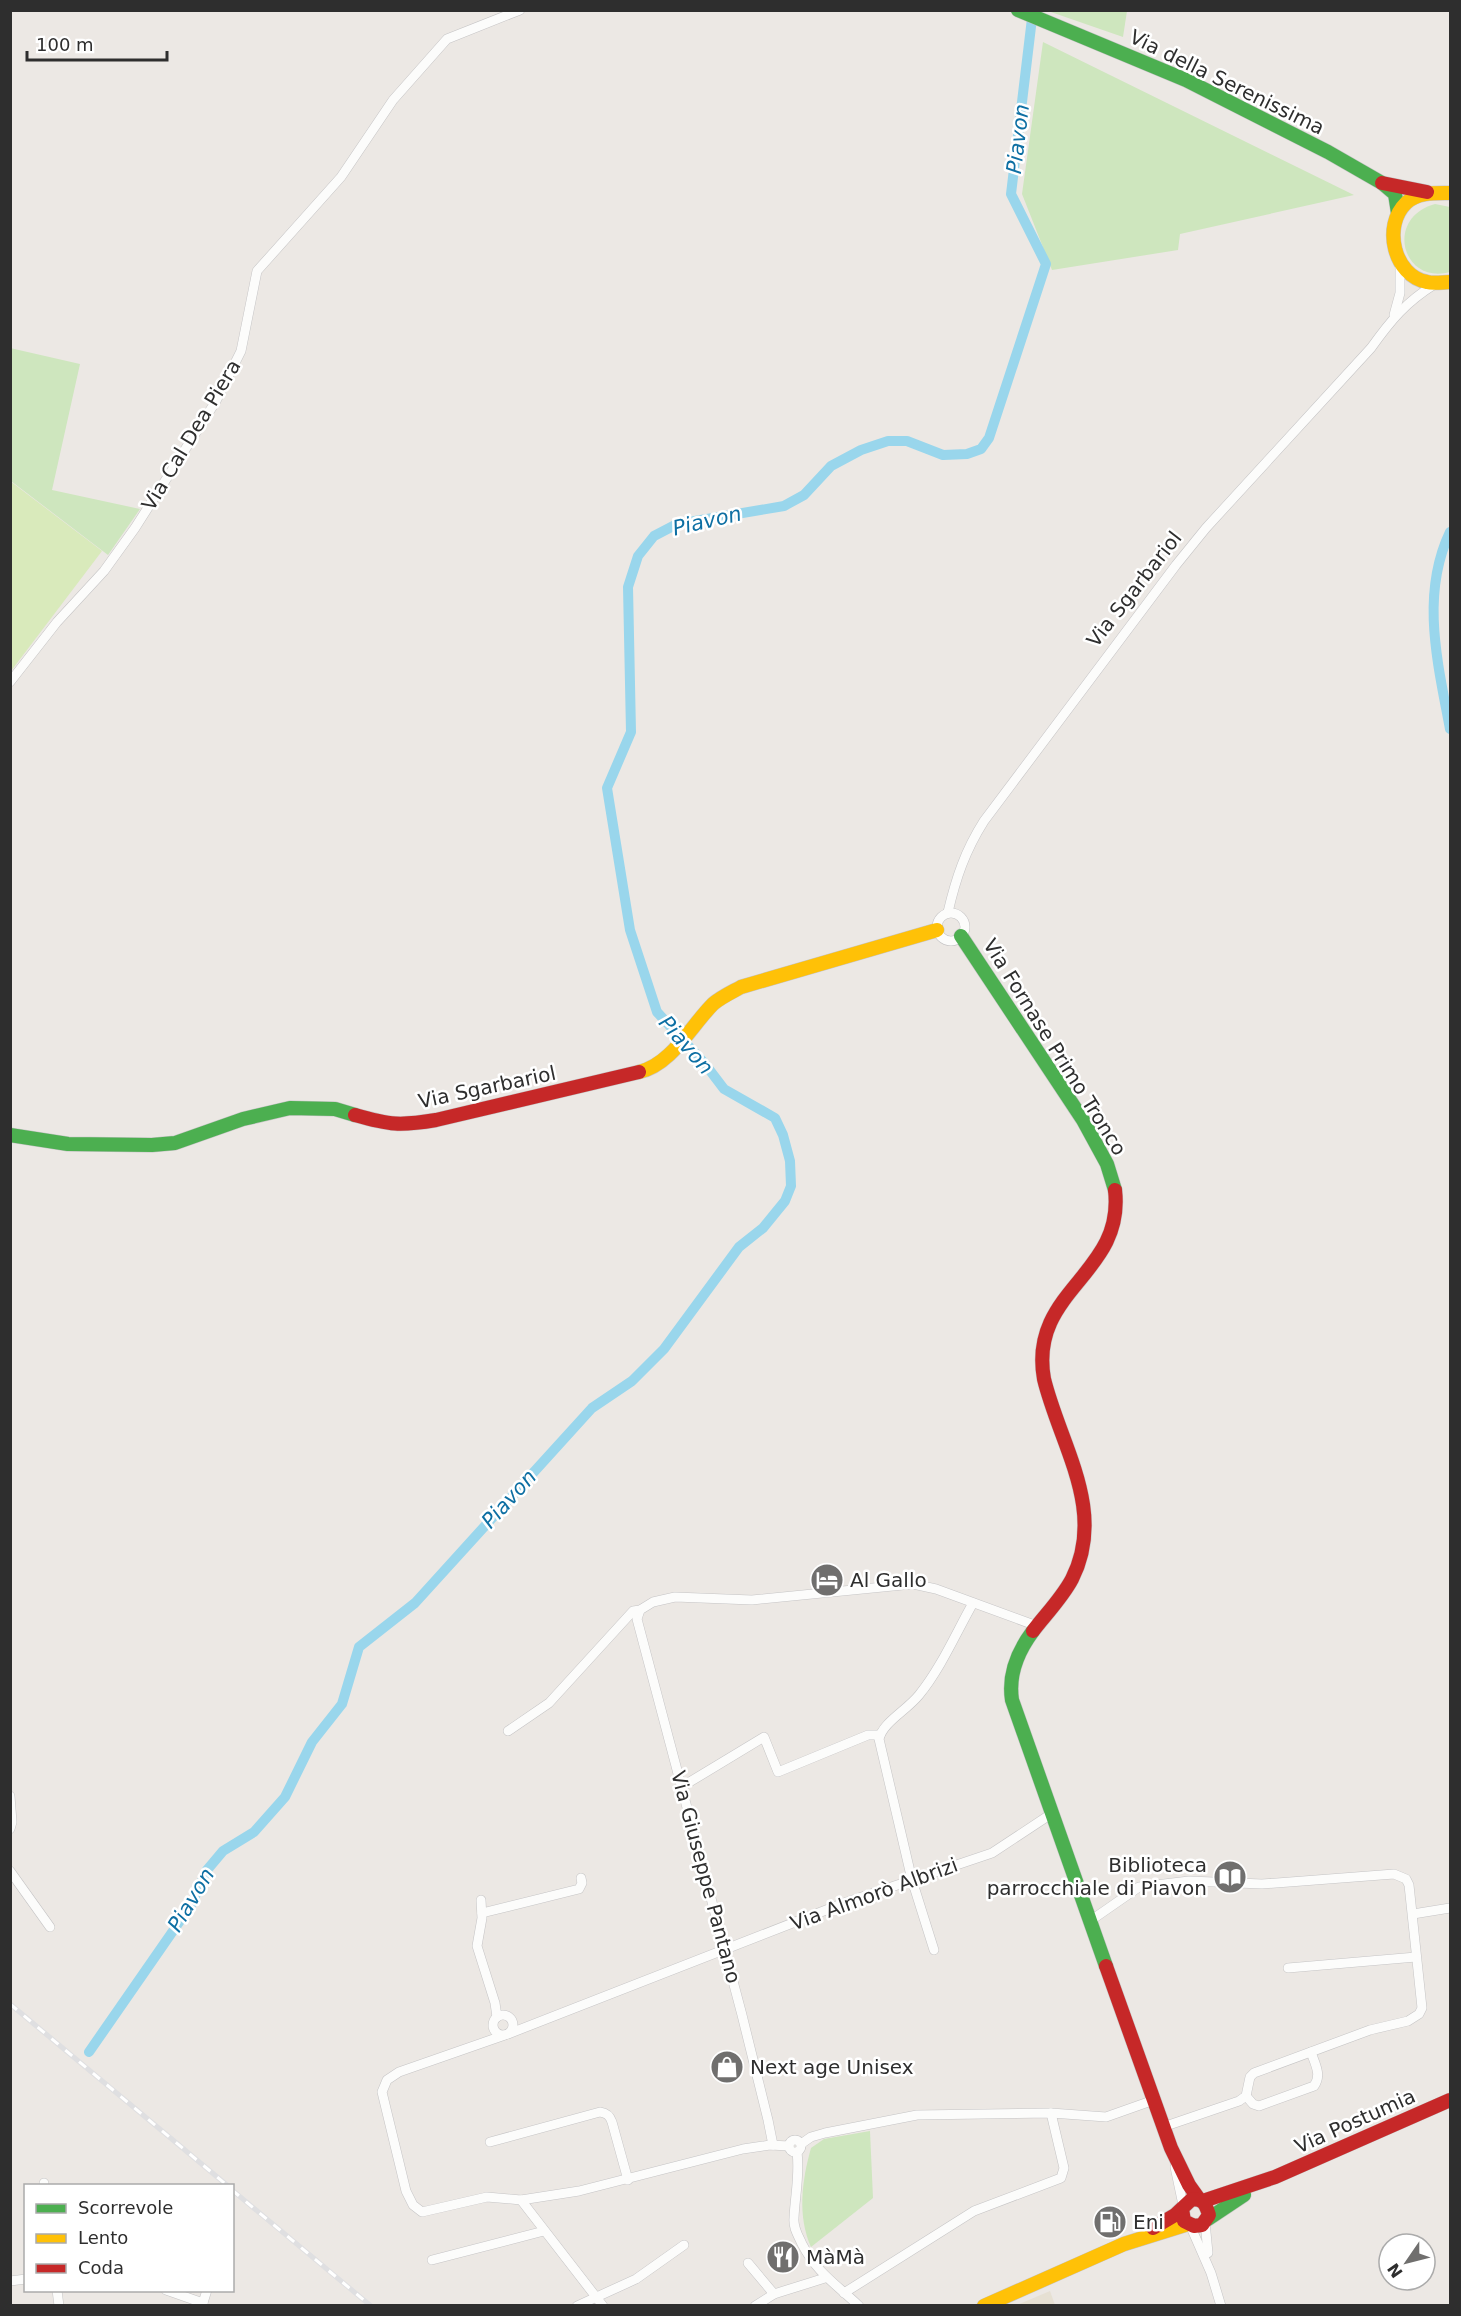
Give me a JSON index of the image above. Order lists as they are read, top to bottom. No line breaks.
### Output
{"streets":{"street":["Via della Serenissima","Via Cal Dea Piera","Via Sgarbariol","Via Fornase Primo Tronco","Via Giuseppe Pantano","Via Almorò Albrizi","Via Postumia"]},"crossings":[["Via Sgarbariol","Via Fornase Primo Tronco"],["Via Fornase Primo Tronco","Via Almorò Albrizi"],["Via Fornase Primo Tronco","Via Postumia"],["Via Giuseppe Pantano","Via Almorò Albrizi"]],"water":["Piavon"],"places":{"hotel":["Al Gallo"],"library":["Biblioteca parrocchiale di Piavon"],"shop":["Next age Unisex"],"fuel station":["Eni"],"restaurant":["MàMà"]},"legend":["Scorrevole","Lento","Coda"],"scale_bar":"100 m","north":"bottom left"}
